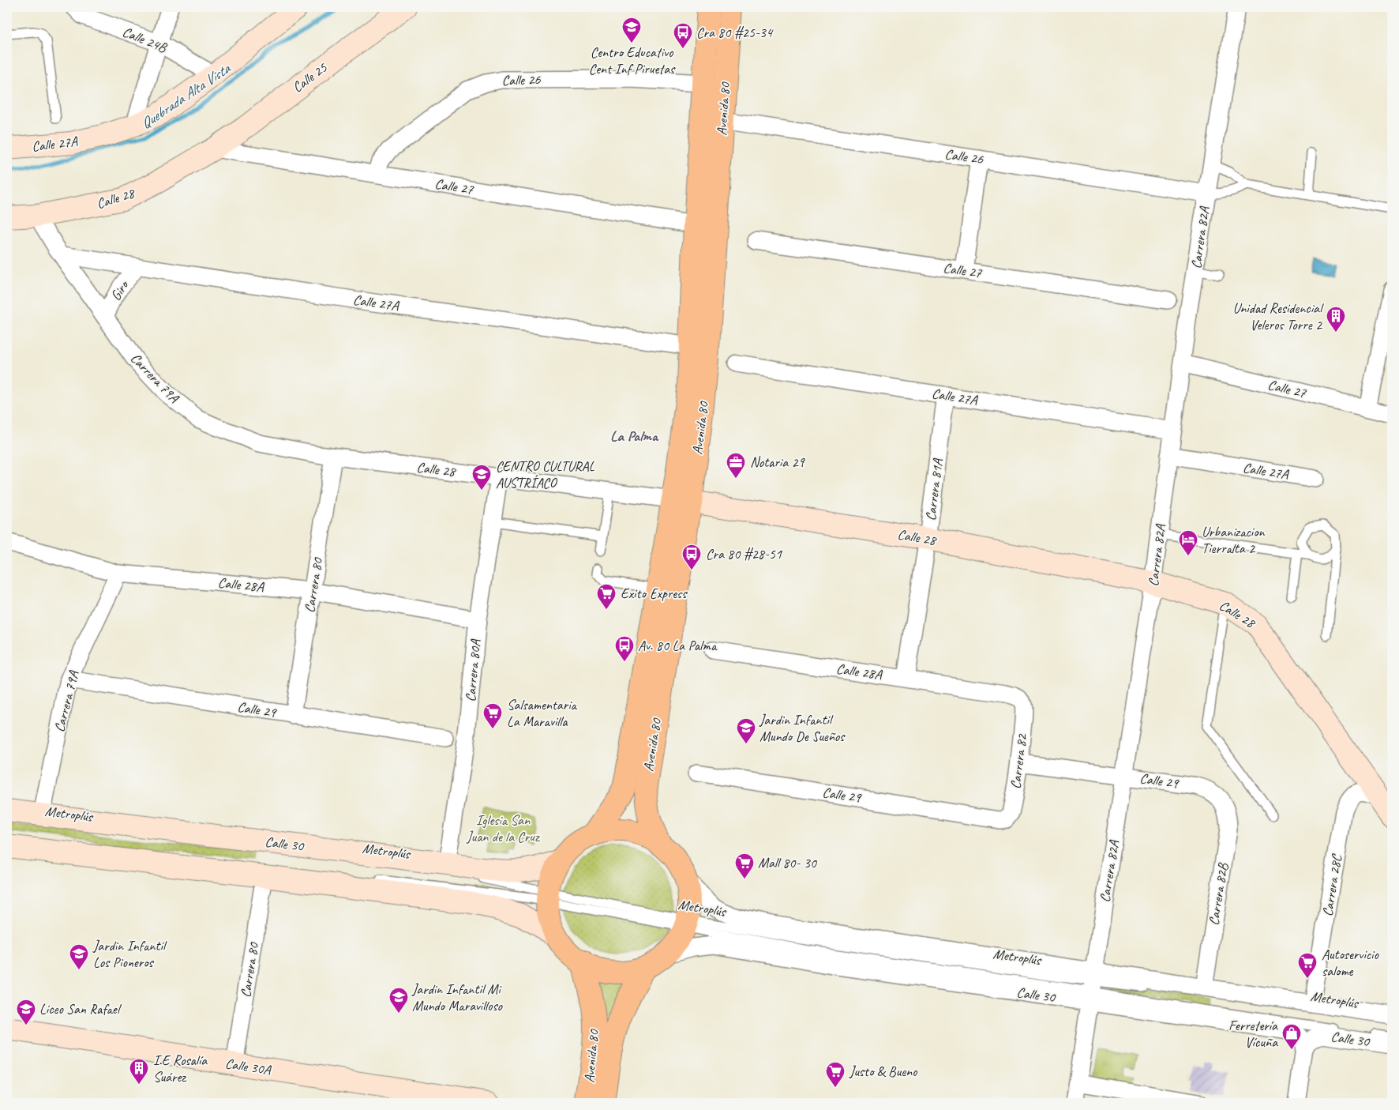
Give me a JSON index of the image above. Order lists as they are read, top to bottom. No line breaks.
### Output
{"streets":{"main road":["Avenida 80"],"street":["Calle 24B","Calle 25","Calle 26","Calle 27A","Calle 27","Calle 28","Carrera 82A","Giro","Carrera 79A","Carrera 81A","Calle 28A","Carrera 80","Carrera 80A","Calle 29","Carrera 82","Calle 30","Carrera 28C","Carrera 82B","Calle 30A"],"lane":["Metroplús"]},"crossings":[["Calle 25","Calle 27"],["Calle 25","Calle 28"],["Calle 26","Avenida 80"],["Calle 26","Calle 27"],["Calle 26","Carrera 82A"],["Avenida 80","Calle 27A"],["Avenida 80","Calle 27"],["Avenida 80","Calle 28"],["Calle 27A","Carrera 82A"],["Calle 27A","Giro"],["Calle 27A","Carrera 79A"],["Calle 27A","Carrera 81A"],["Calle 27","Calle 28"],["Calle 27","Carrera 82A"],["Calle 28","Carrera 82A"],["Calle 28","Carrera 79A"],["Calle 28","Carrera 81A"],["Calle 28","Carrera 80"],["Calle 28","Carrera 80A"],["Calle 28","Carrera 28C"],["Carrera 82A","Calle 29"],["Carrera 82A","Metroplús"],["Carrera 82A","Calle 30"],["Giro","Carrera 79A"],["Carrera 79A","Calle 28A"],["Carrera 79A","Carrera 80"],["Carrera 79A","Calle 29"],["Carrera 79A","Calle 30"],["Carrera 81A","Calle 28A"],["Calle 28A","Carrera 80"],["Calle 28A","Carrera 80A"],["Calle 28A","Carrera 82"],["Carrera 80","Calle 29"],["Carrera 80","Calle 30A"],["Carrera 80A","Metroplús"],["Carrera 80A","Calle 30"],["Calle 29","Carrera 82"],["Calle 29","Carrera 82B"],["Metroplús","Calle 30"],["Calle 30","Carrera 28C"],["Calle 30","Carrera 82B"]],"districts":["La Palma"],"water":["Quebrada Alta Vista"],"parks":["Iglesia San Juan de la Cruz"],"places":{"school or university":["Centro Educativo Cent Inf Piruetas","CENTRO CULTURAL AUSTRÍACO","Jardin Infantil Mundo De Sueños","Jardin Infantil Los Pioneros","Jardin Infantil Mi Mundo Maravilloso","Liceo San Rafael"],"bus stop":["Cra 80 #25-34","Cra 80 #28-51","Av. 80 La Palma"],"building":["Unidad Residencial Veleros Torre 2","I.E Rosalía Suárez"],"office":["Notaria 29"],"hotel":["Urbanizacion Tierralta 2"],"supermarket":["Exito Express","Salsamentaria La Maravilla","Mall 80- 30","Autoservicio salome","Justo & Bueno"],"shop":["Ferretería Vícuña"]}}
